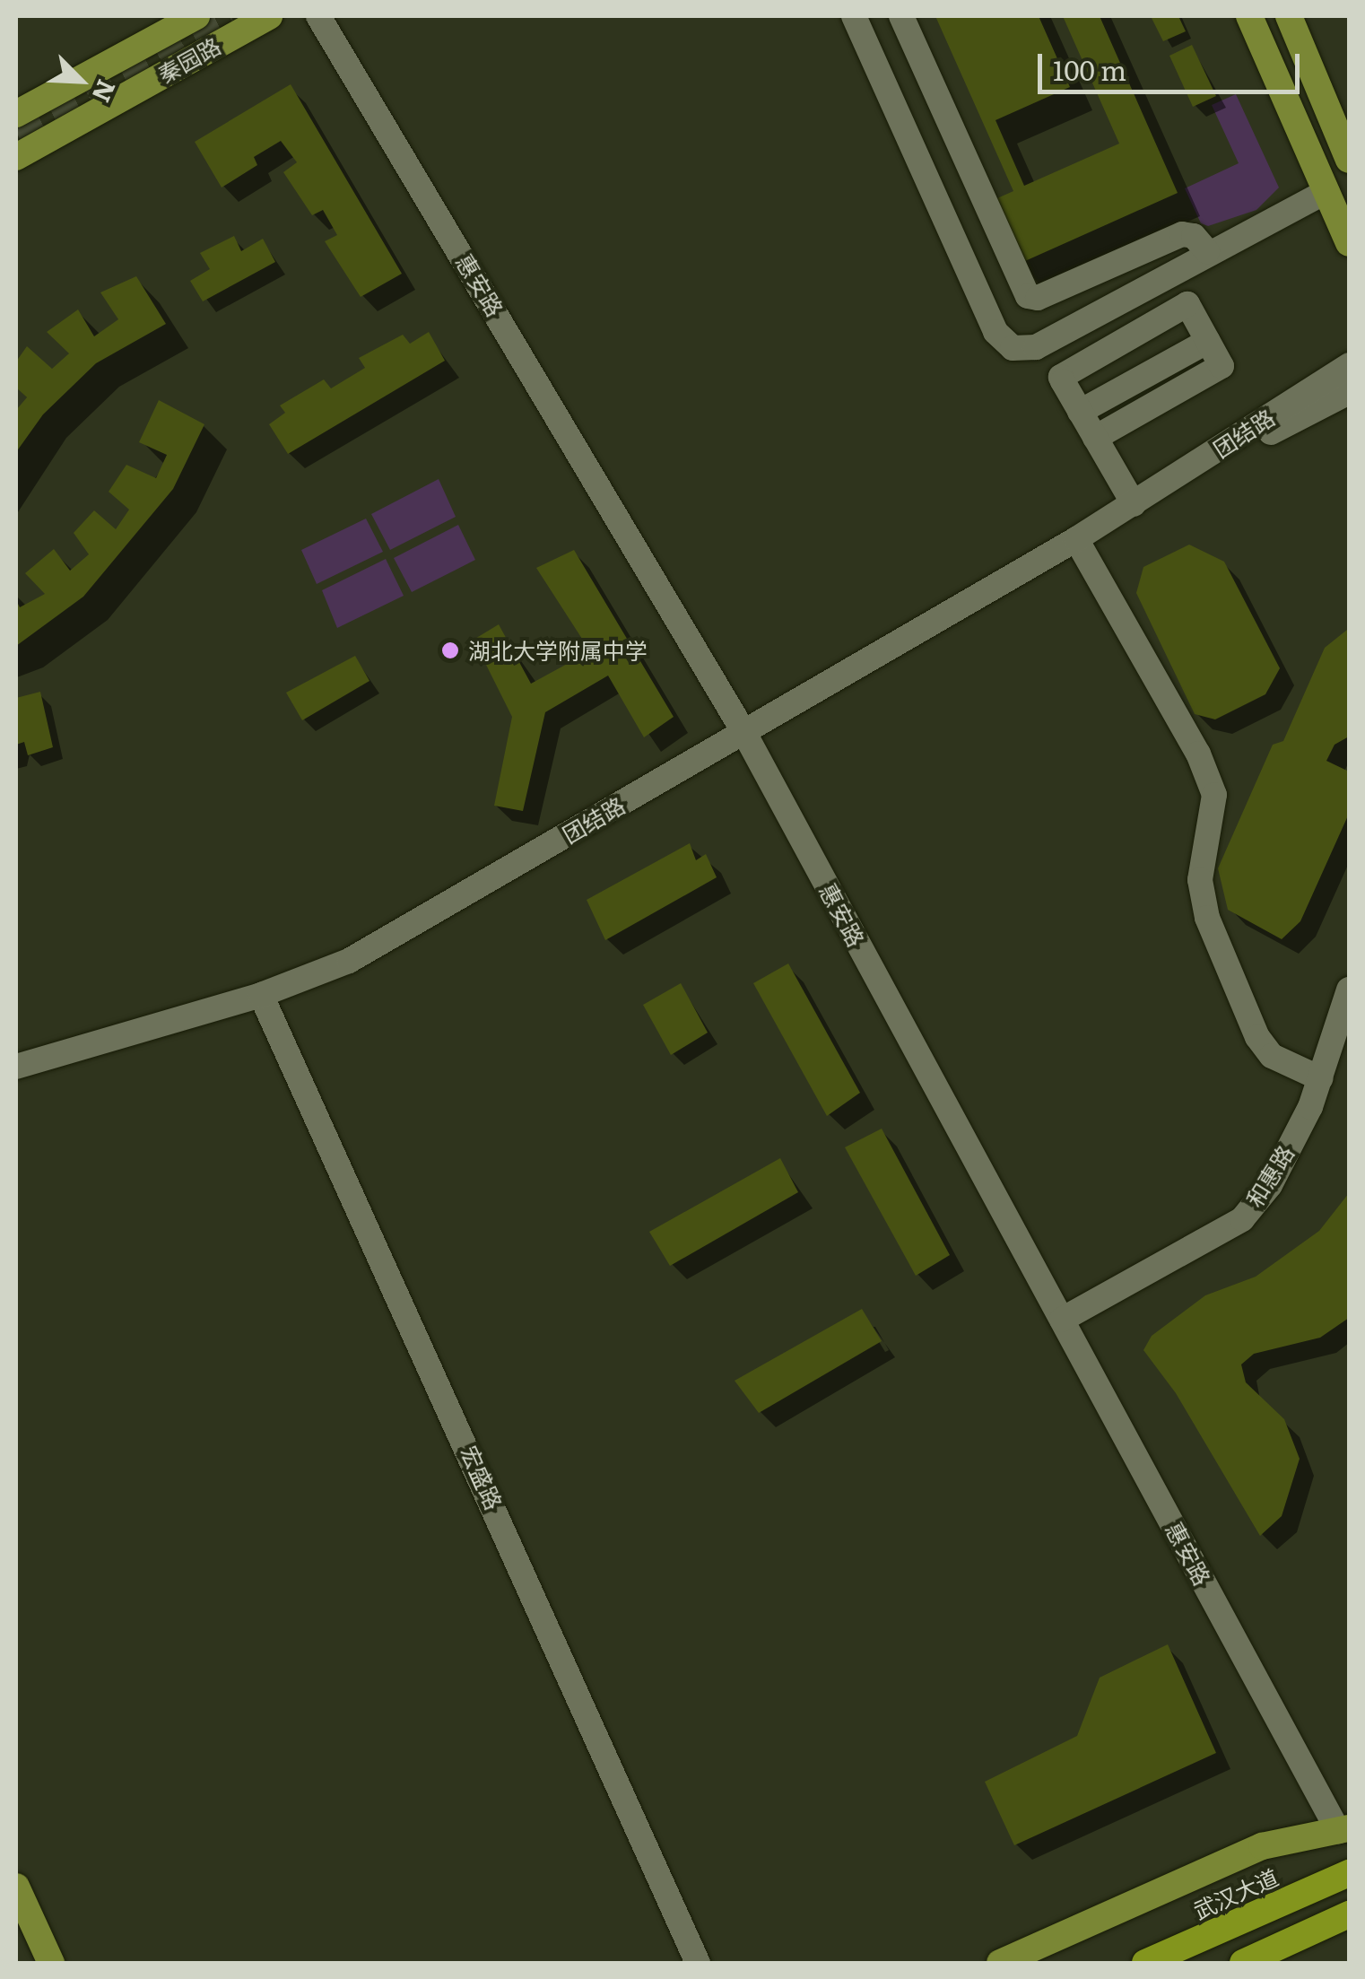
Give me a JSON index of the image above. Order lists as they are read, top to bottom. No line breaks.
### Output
{"streets":{"highway":["武汉大道"],"main road":["秦园路"],"street":["惠安路","团结路","和惠路","宏盛路"]},"crossings":[["惠安路","团结路"],["惠安路","和惠路"],["团结路","宏盛路"]],"places":["湖北大学附属中学"],"scale_bar":"100 m","north":"bottom right"}
